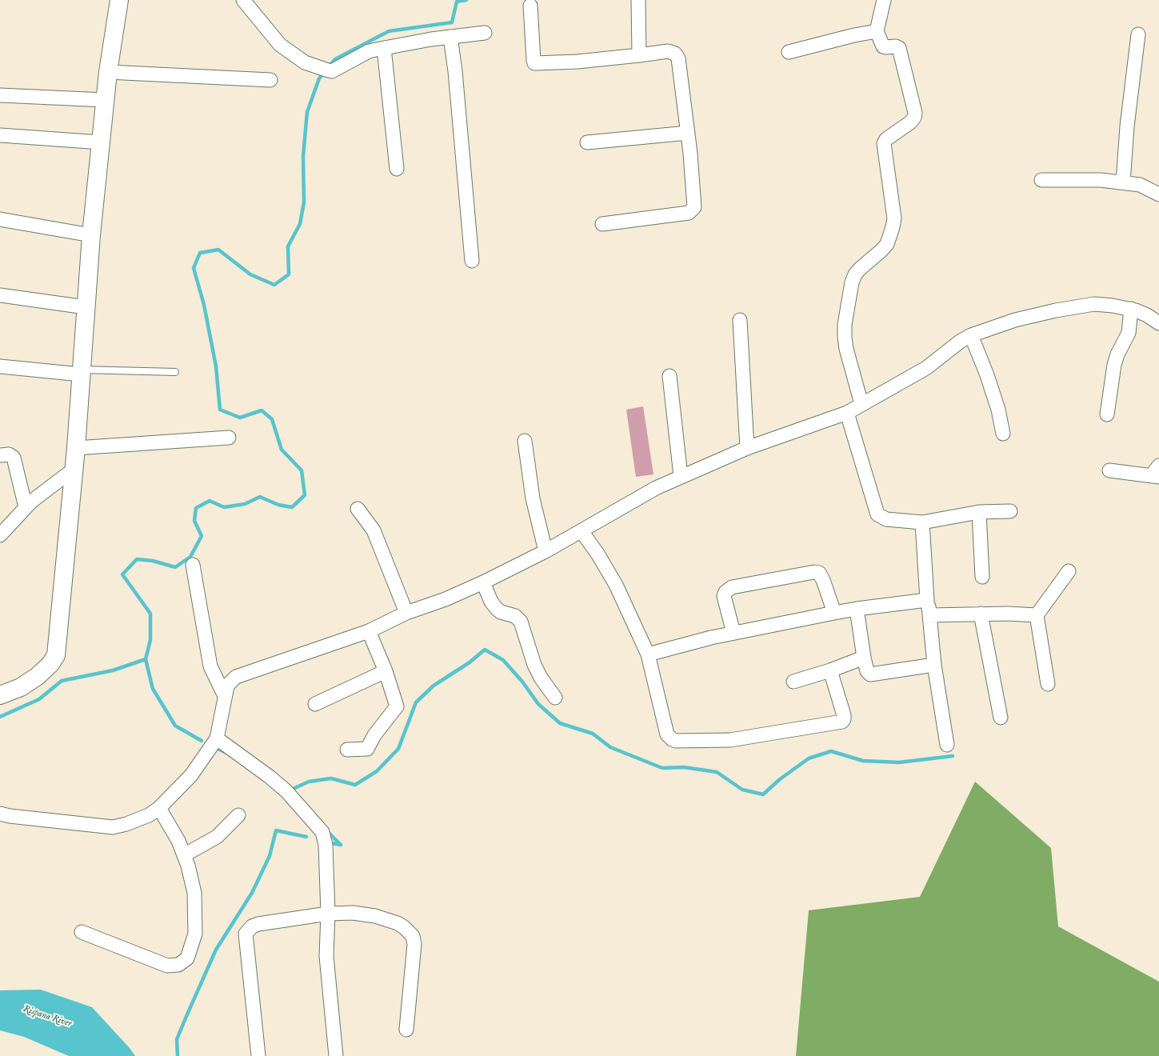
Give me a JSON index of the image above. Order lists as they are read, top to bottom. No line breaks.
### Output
{"water":["Rispana River"]}
